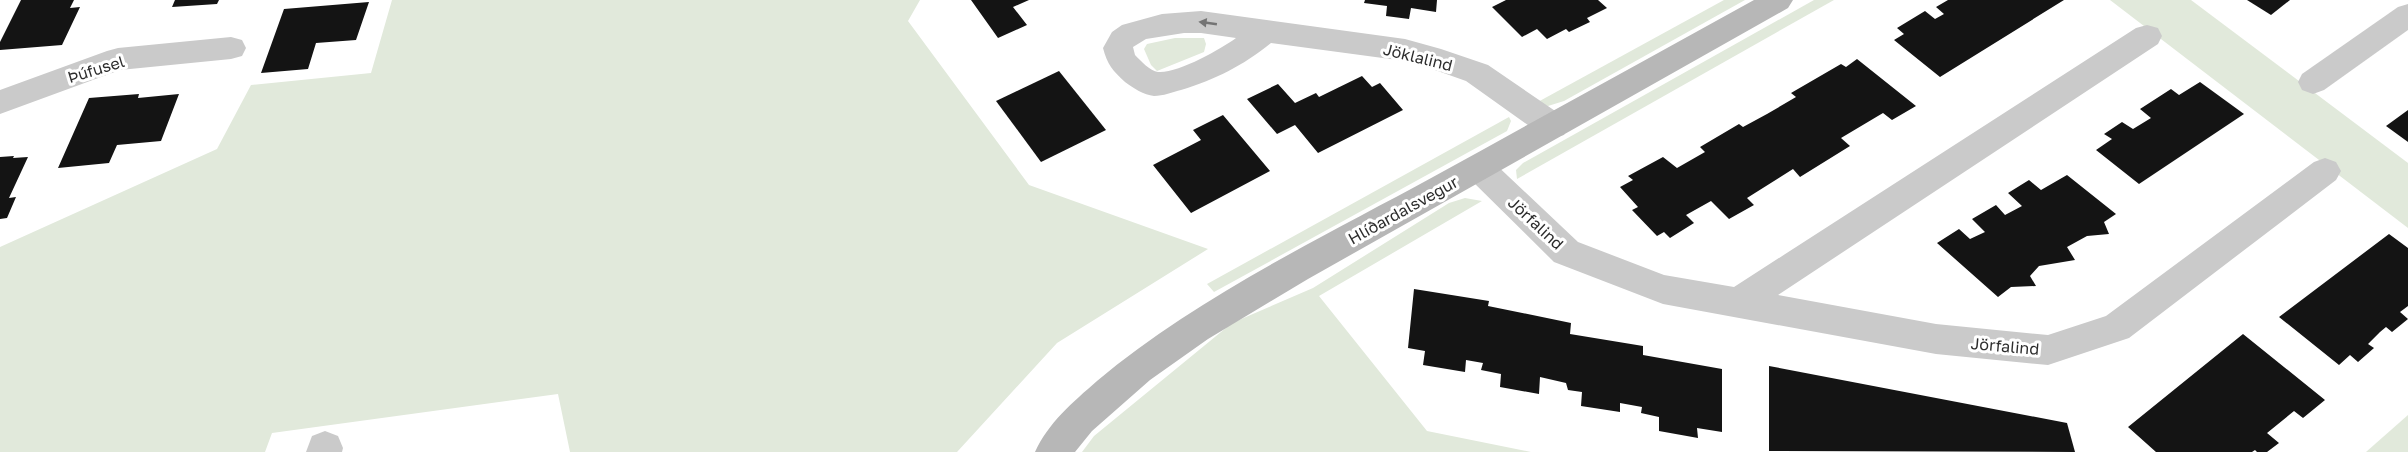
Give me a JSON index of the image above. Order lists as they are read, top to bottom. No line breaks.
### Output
{"streets":{"street":["Jöklalind","Þúfusel","Hlíðardalsvegur","Jörfalind"]},"crossings":[["Jöklalind","Hlíðardalsvegur"],["Hlíðardalsvegur","Jörfalind"]]}
